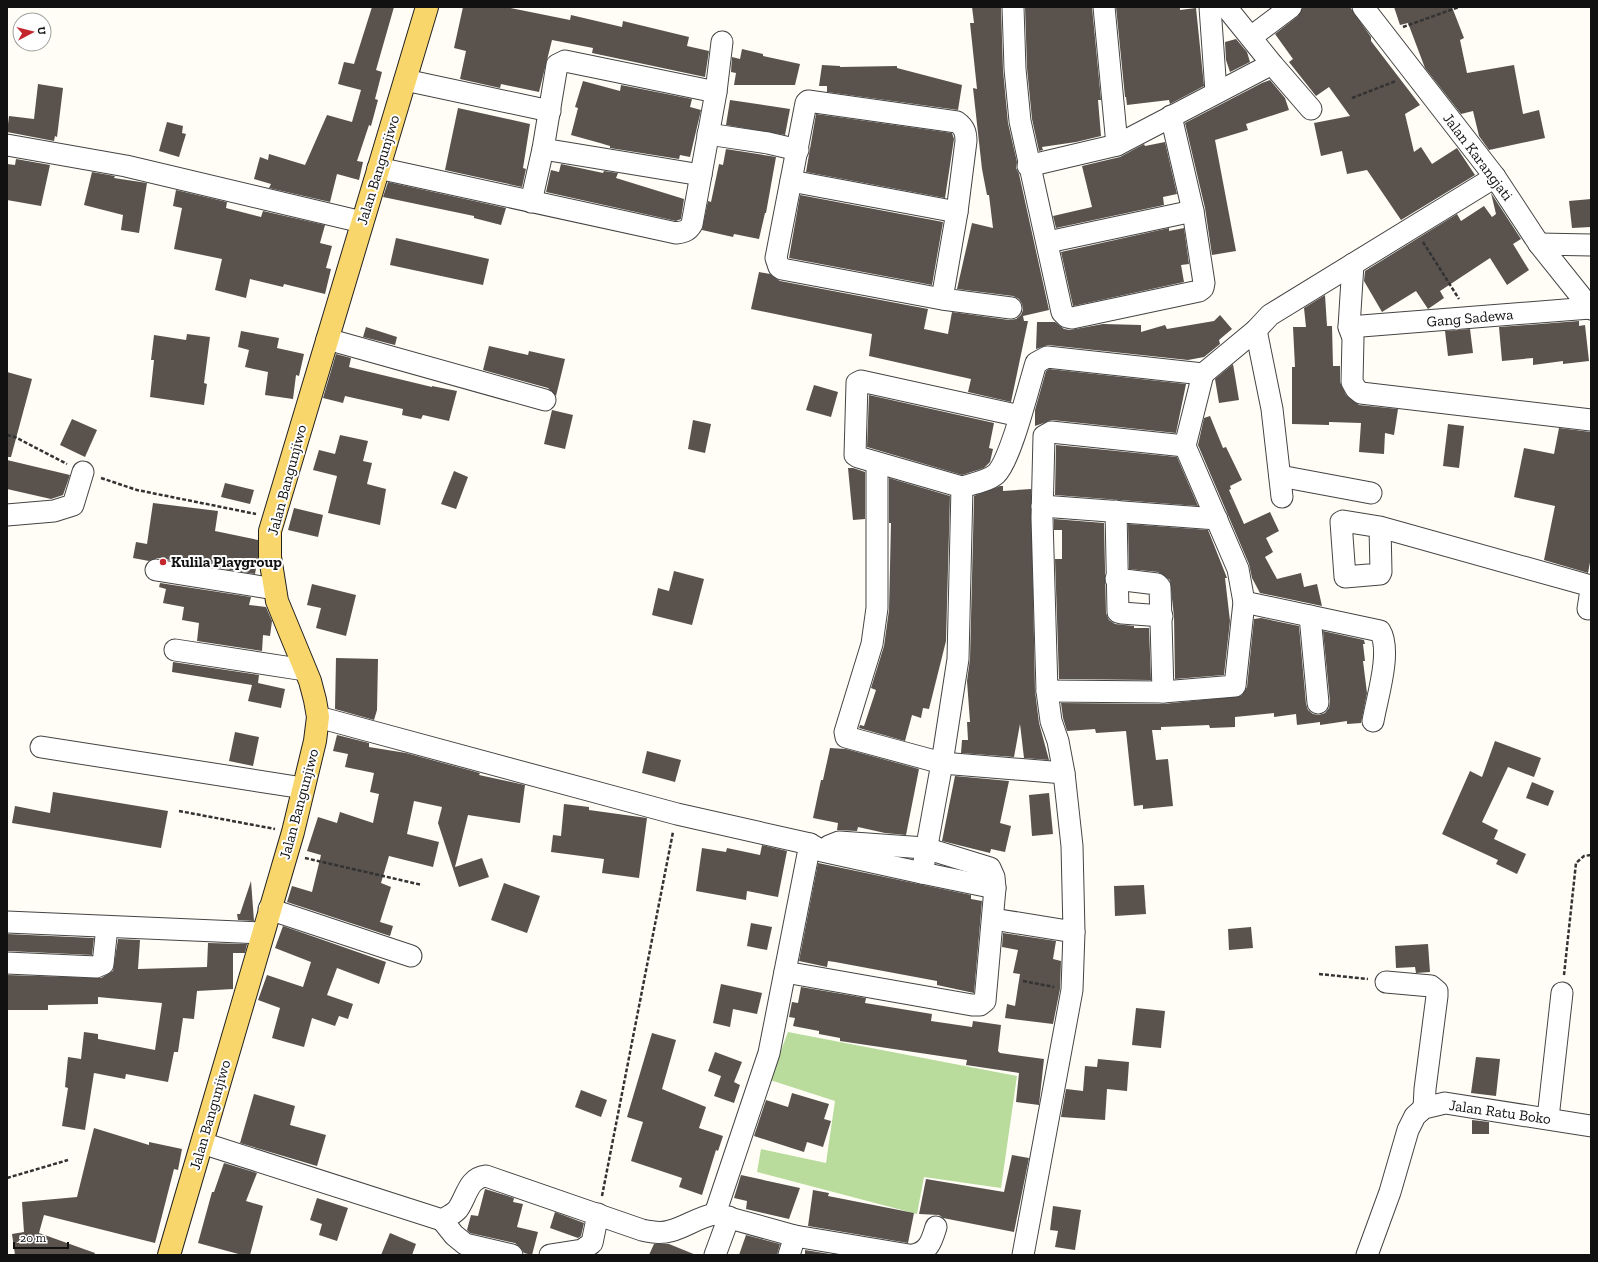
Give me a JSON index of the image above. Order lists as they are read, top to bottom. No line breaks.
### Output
{"streets":{"main road":["Jalan Bangunjiwo"],"street":["Jalan Karangjati","Gang Sadewa","Jalan Ratu Boko"]},"crossings":[["Jalan Karangjati","Gang Sadewa"]],"places":["Kulila Playgroup"],"scale_bar":"20 m","north":"right"}
